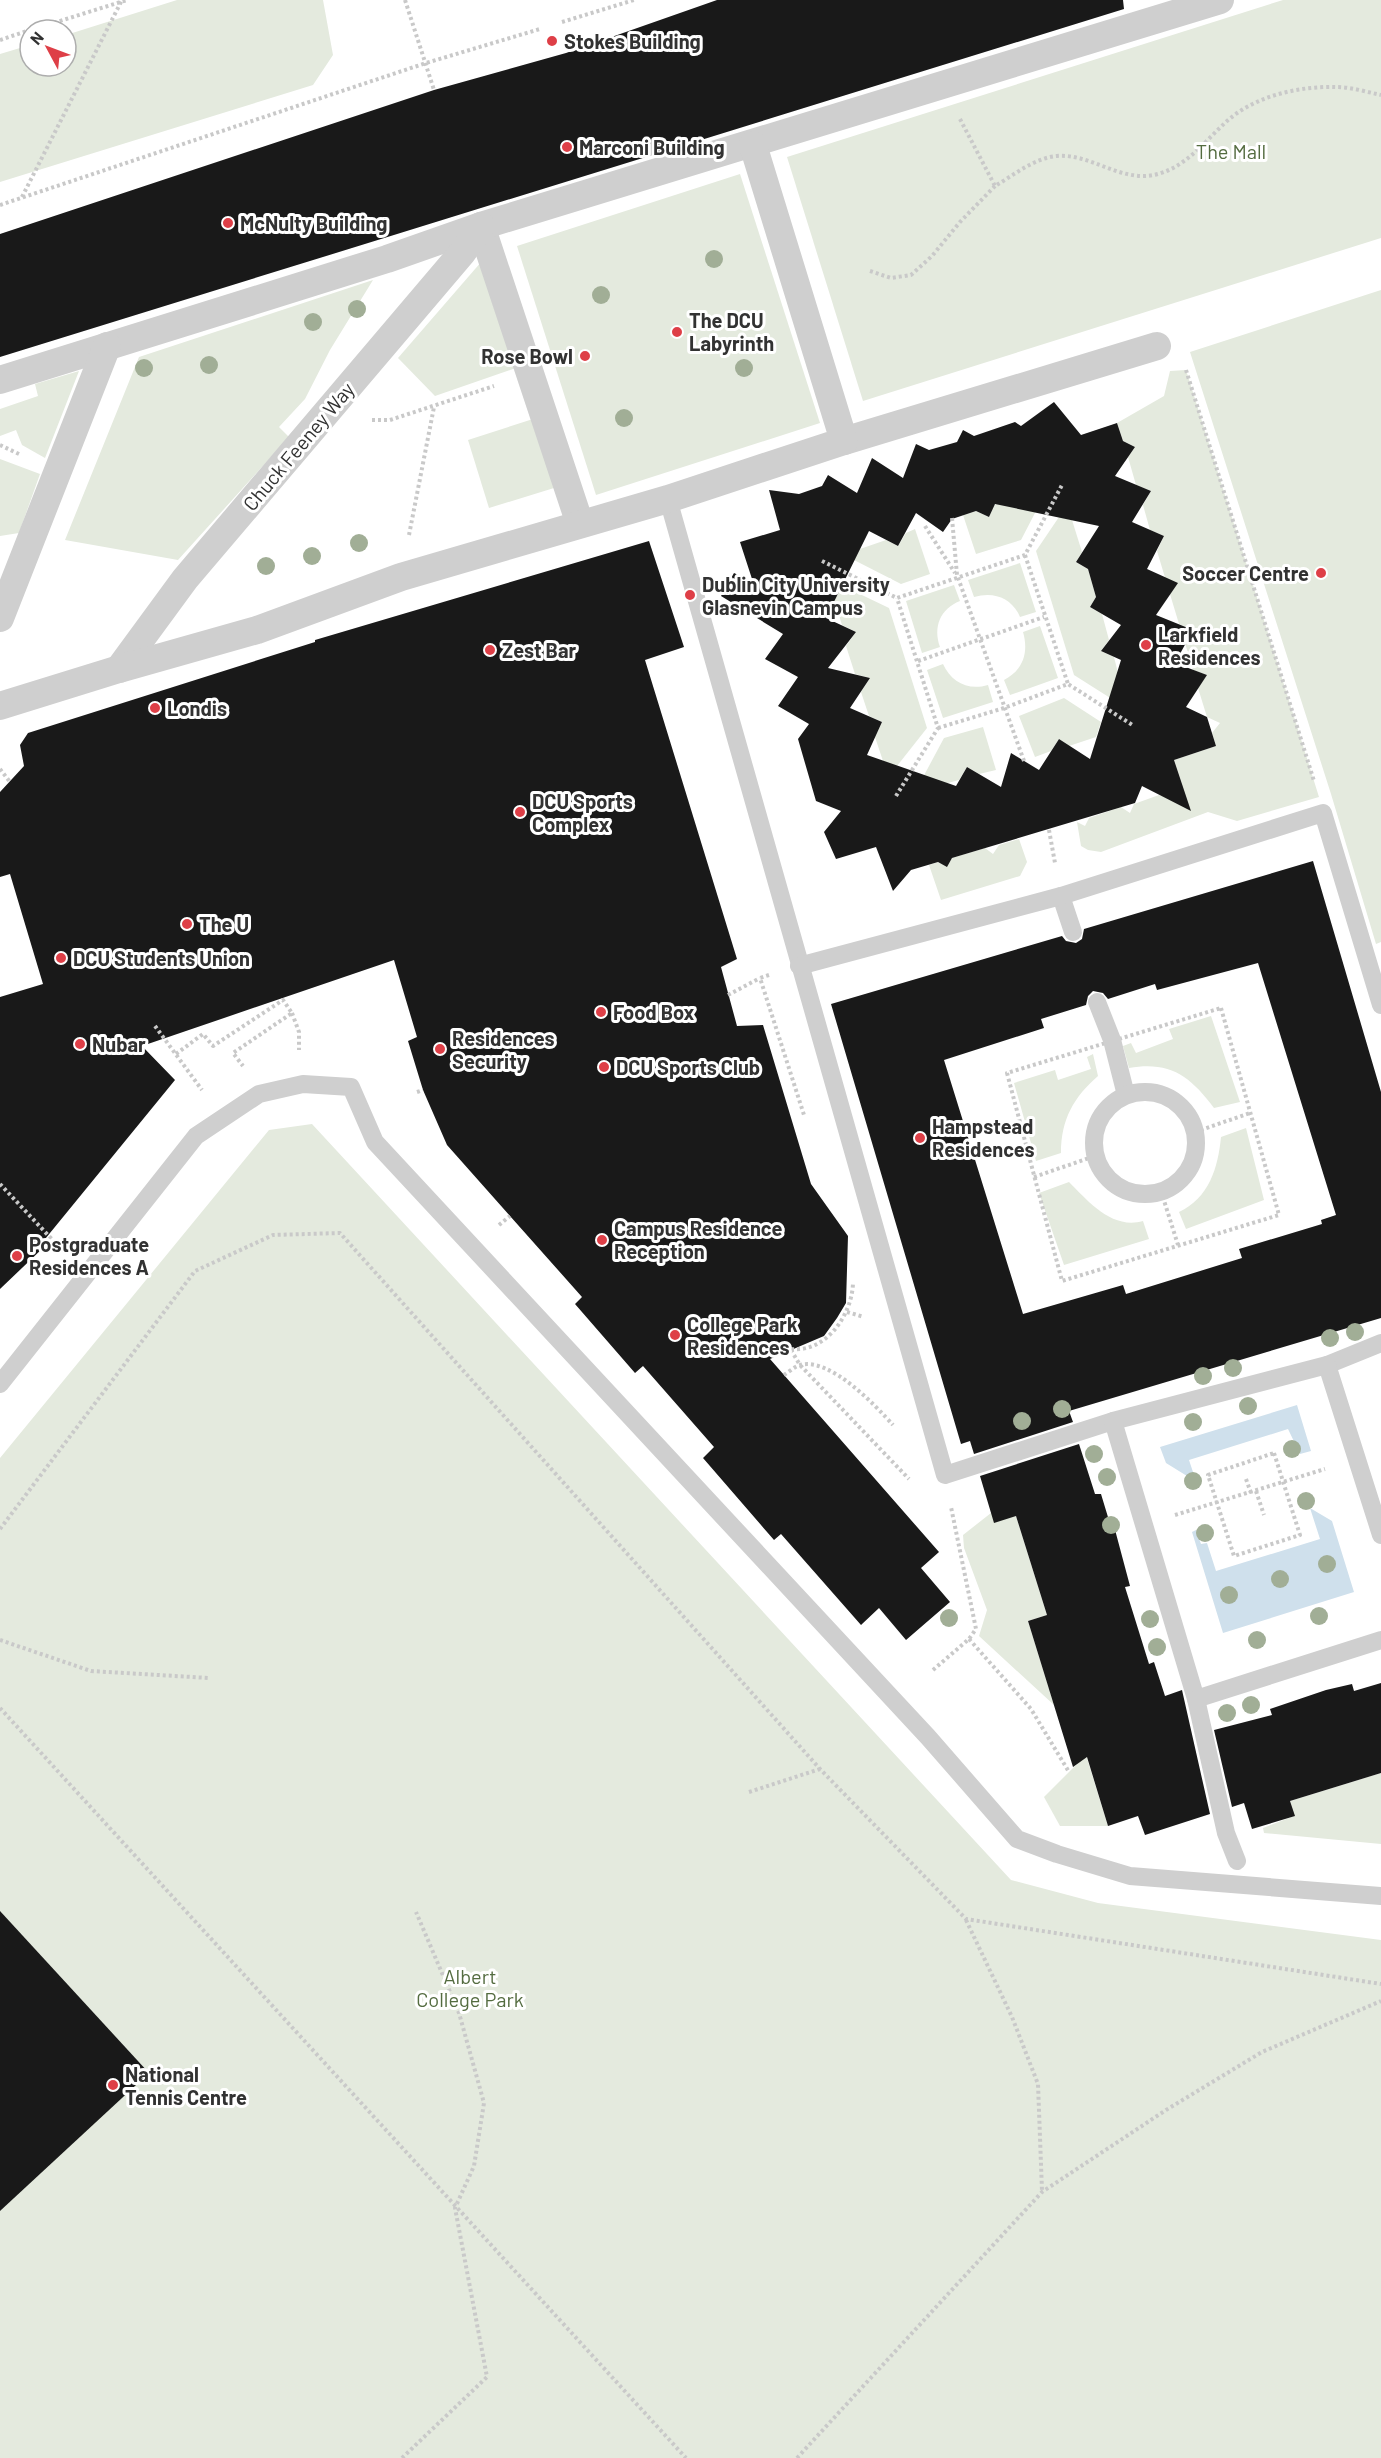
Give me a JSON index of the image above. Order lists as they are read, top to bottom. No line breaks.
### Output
{"streets":{"street":["Chuck Feeney Way"]},"parks":["The Mall","Albert College Park"],"places":["Stokes Building","Marconi Building","McNulty Building","The DCU Labyrinth","Rose Bowl","Soccer Centre","Dublin City University Glasnevin Campus","Larkfield Residences","Zest Bar","Londis","DCU Sports Complex","The U","DCU Students Union","Food Box","Nubar","Residences Security","DCU Sports Club","Hampstead Residences","Campus Residence Reception","Postgraduate Residences A","College Park Residences","National Tennis Centre"],"north":"top left"}
